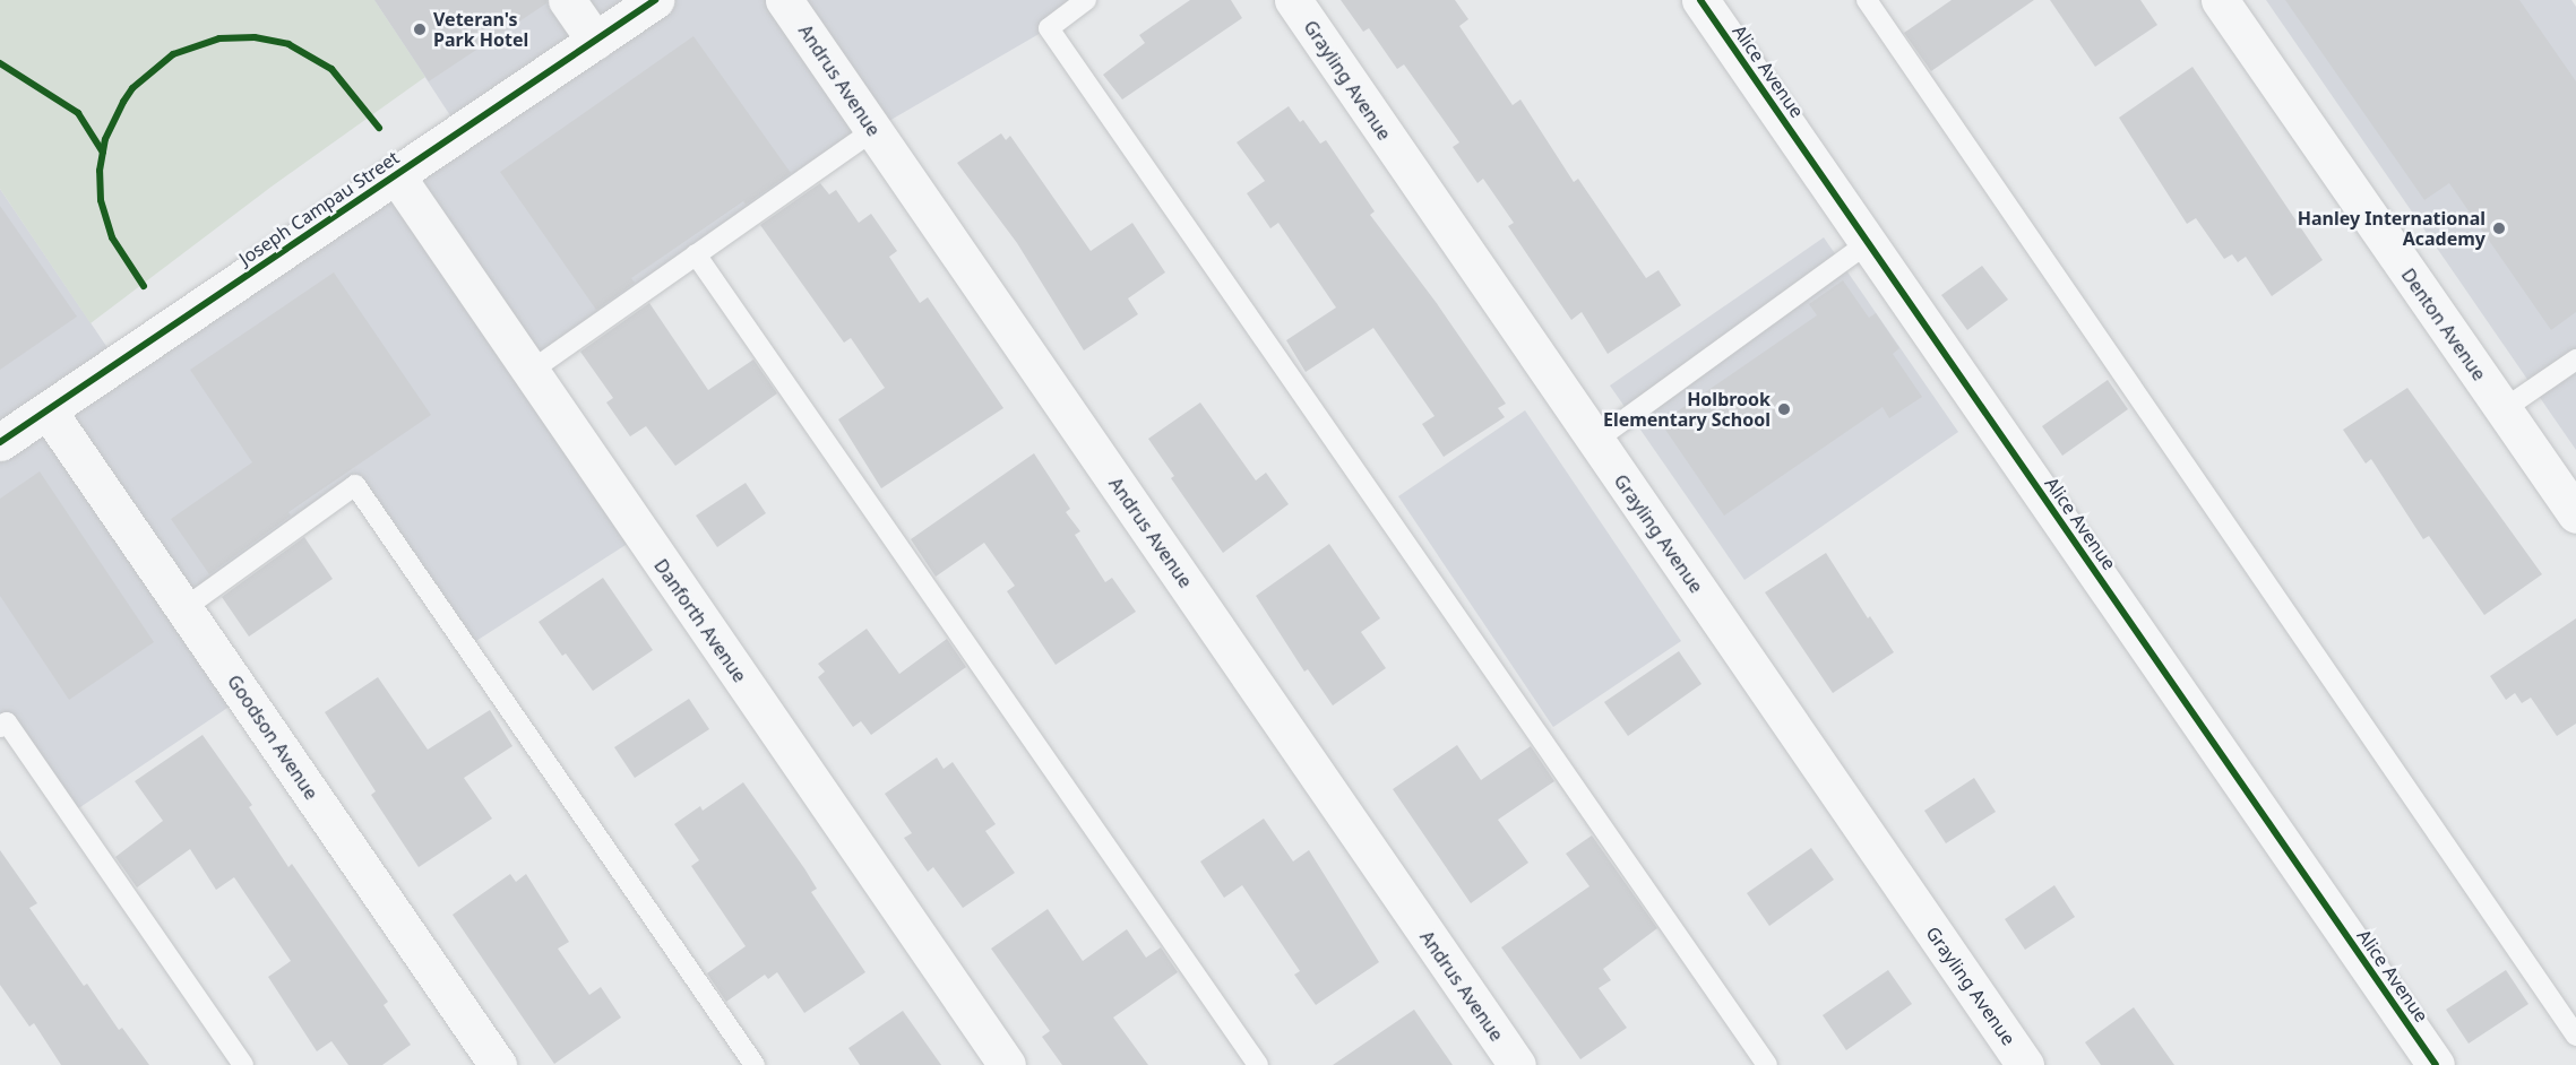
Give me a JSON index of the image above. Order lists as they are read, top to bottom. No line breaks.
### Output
{"streets":{"street":["Alice Avenue","Andrus Avenue","Grayling Avenue","Joseph Campau Street","Denton Avenue","Danforth Avenue","Goodson Avenue"]},"crossings":[["Joseph Campau Street","Danforth Avenue"],["Joseph Campau Street","Goodson Avenue"]],"places":["Veteran's Park Hotel","Hanley International Academy","Holbrook Elementary School"]}
